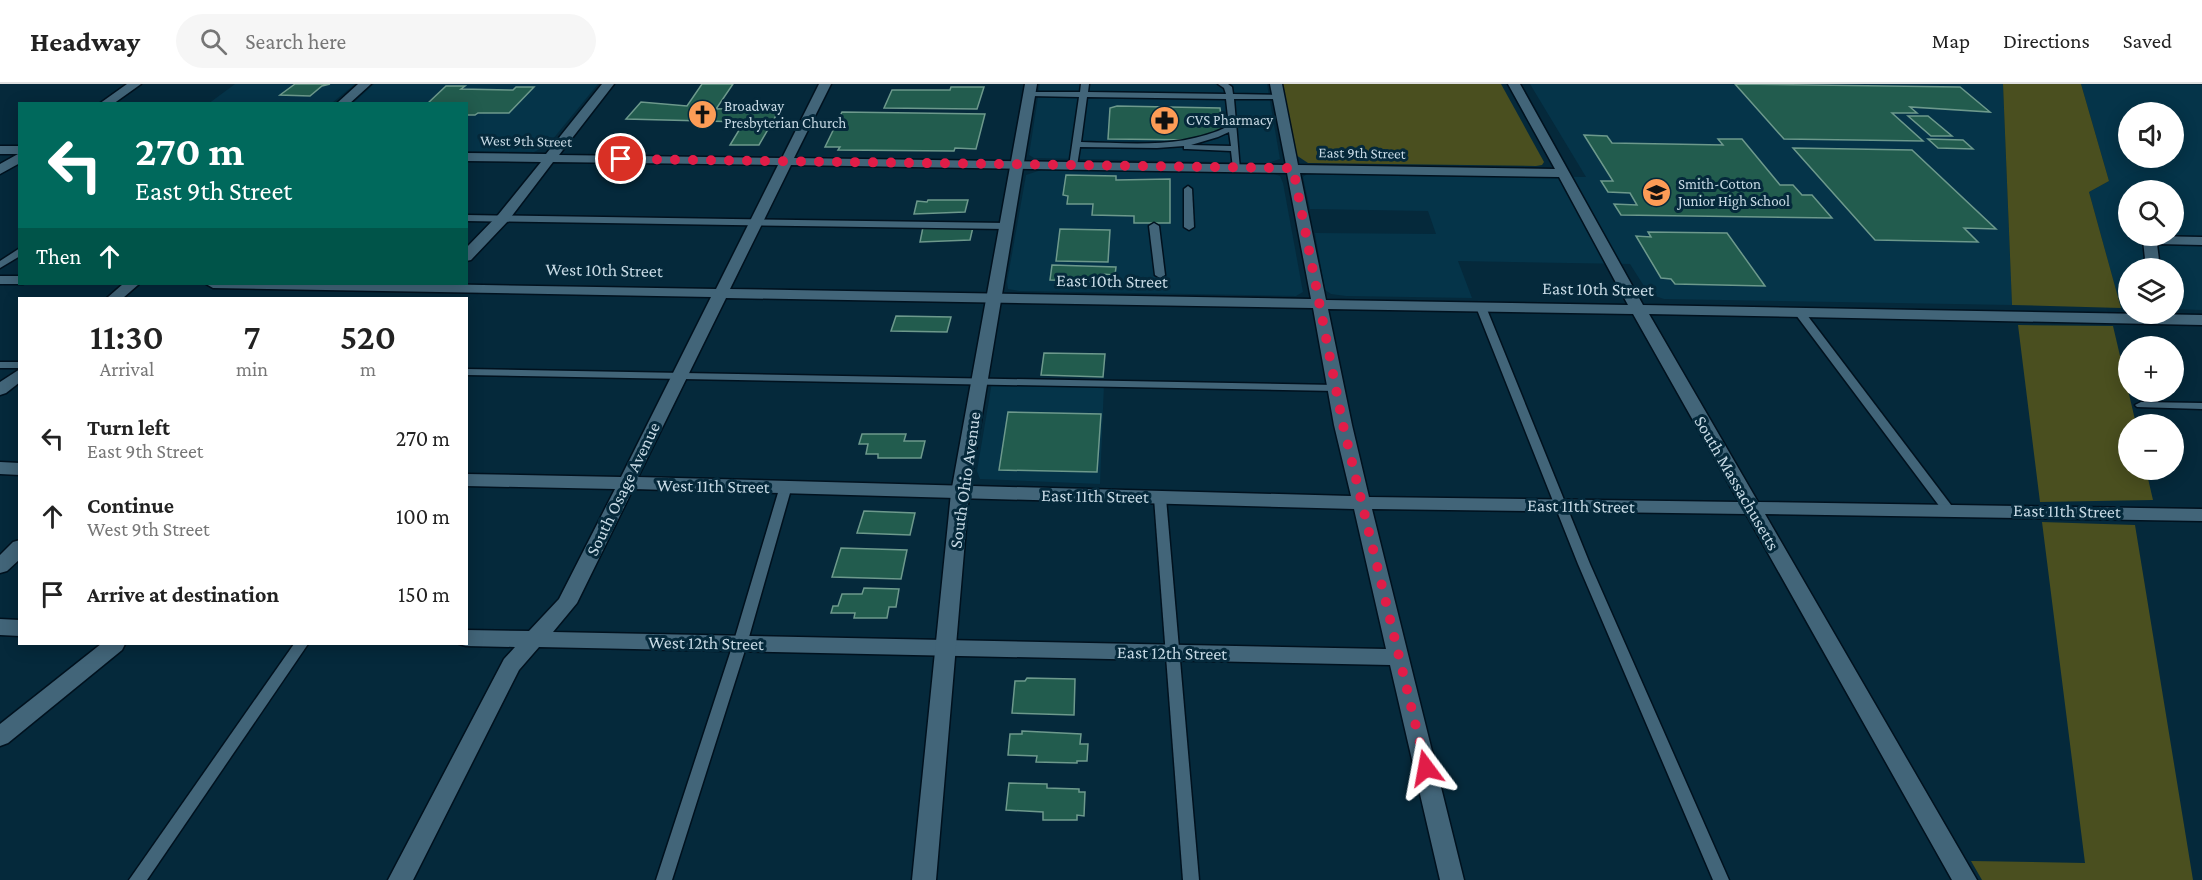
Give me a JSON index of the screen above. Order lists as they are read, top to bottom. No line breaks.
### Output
{"streets":{"street":["West 9th Street","East 9th Street","West 10th Street","East 10th Street","South Ohio Avenue","South Massachusetts","West 11th Street","South Osage Avenue","East 11th Street","West 12th Street","East 12th Street"]},"crossings":[["West 9th Street","East 9th Street"],["West 9th Street","South Ohio Avenue"],["West 9th Street","South Osage Avenue"],["East 9th Street","South Ohio Avenue"],["East 9th Street","South Massachusetts"],["West 10th Street","East 10th Street"],["West 10th Street","South Ohio Avenue"],["West 10th Street","South Osage Avenue"],["East 10th Street","South Ohio Avenue"],["East 10th Street","South Massachusetts"],["South Ohio Avenue","West 11th Street"],["South Ohio Avenue","East 11th Street"],["South Ohio Avenue","West 12th Street"],["South Ohio Avenue","East 12th Street"],["South Massachusetts","East 11th Street"],["West 11th Street","South Osage Avenue"],["West 11th Street","East 11th Street"],["South Osage Avenue","West 12th Street"],["West 12th Street","East 12th Street"]],"places":{"church":["Broadway Presbyterian Church"],"pharmacy":["CVS Pharmacy"],"school or university":["Smith-Cotton Junior High School"]},"page":{"header":"Headway","search":"Search here","nav":["Map","Directions","Saved"],"map_buttons":["+","−"],"turn":["270 m","East 9th Street"],"then":"Then","eta":["11:30","Arrival","7","min","520","m"],"list":[{"name":"Turn left","note":"East 9th Street","value":"270 m"},{"name":"Continue","note":"West 9th Street","value":"100 m"},{"name":"Arrive at destination","value":"150 m"}]}}
